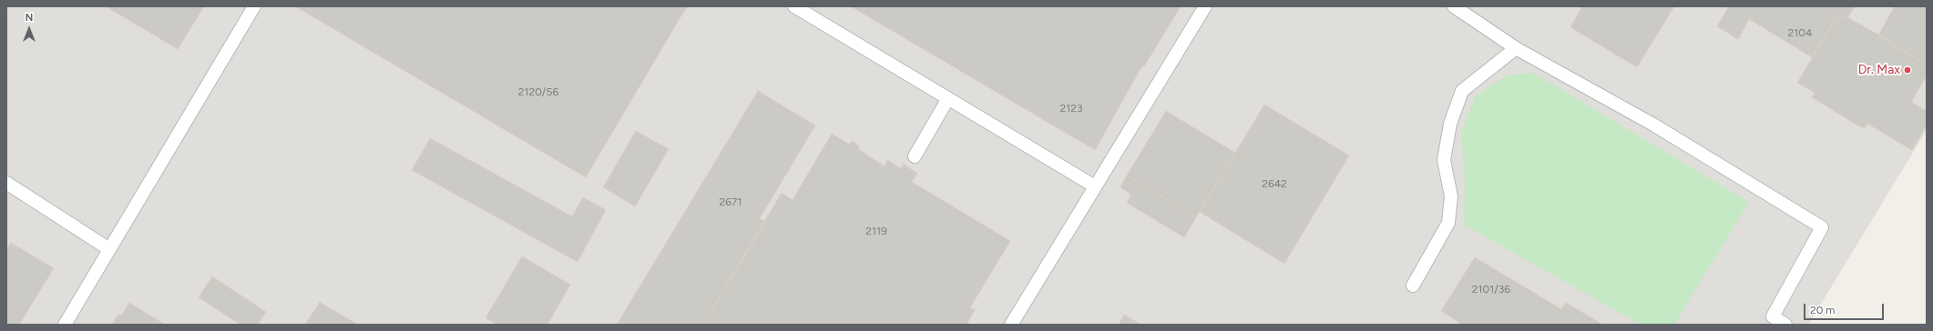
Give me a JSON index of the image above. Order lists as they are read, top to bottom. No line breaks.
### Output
{"places":["Dr. Max"],"house_numbers":["2104","2120/56","2123","2642","2671","2119","2101/36"],"scale_bar":"20 m","north":"top"}
